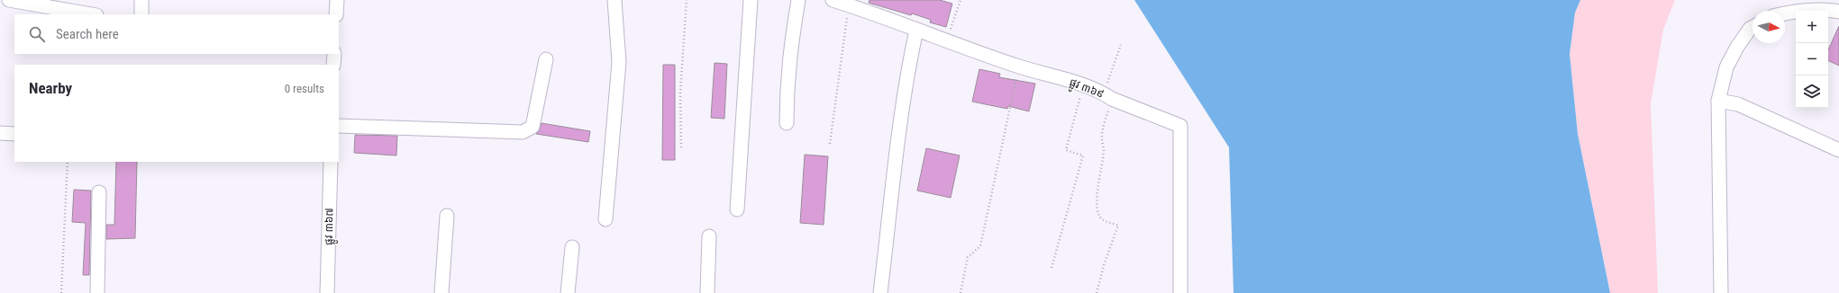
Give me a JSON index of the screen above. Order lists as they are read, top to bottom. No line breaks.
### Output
{"streets":{"street":["ផ្លូវ ៣៦៩","ផ្លូវ ៣៦៧"]},"north":"right","page":{"map_buttons":["+","−"],"search":"Search here","heading":["Nearby","0 results"]}}
